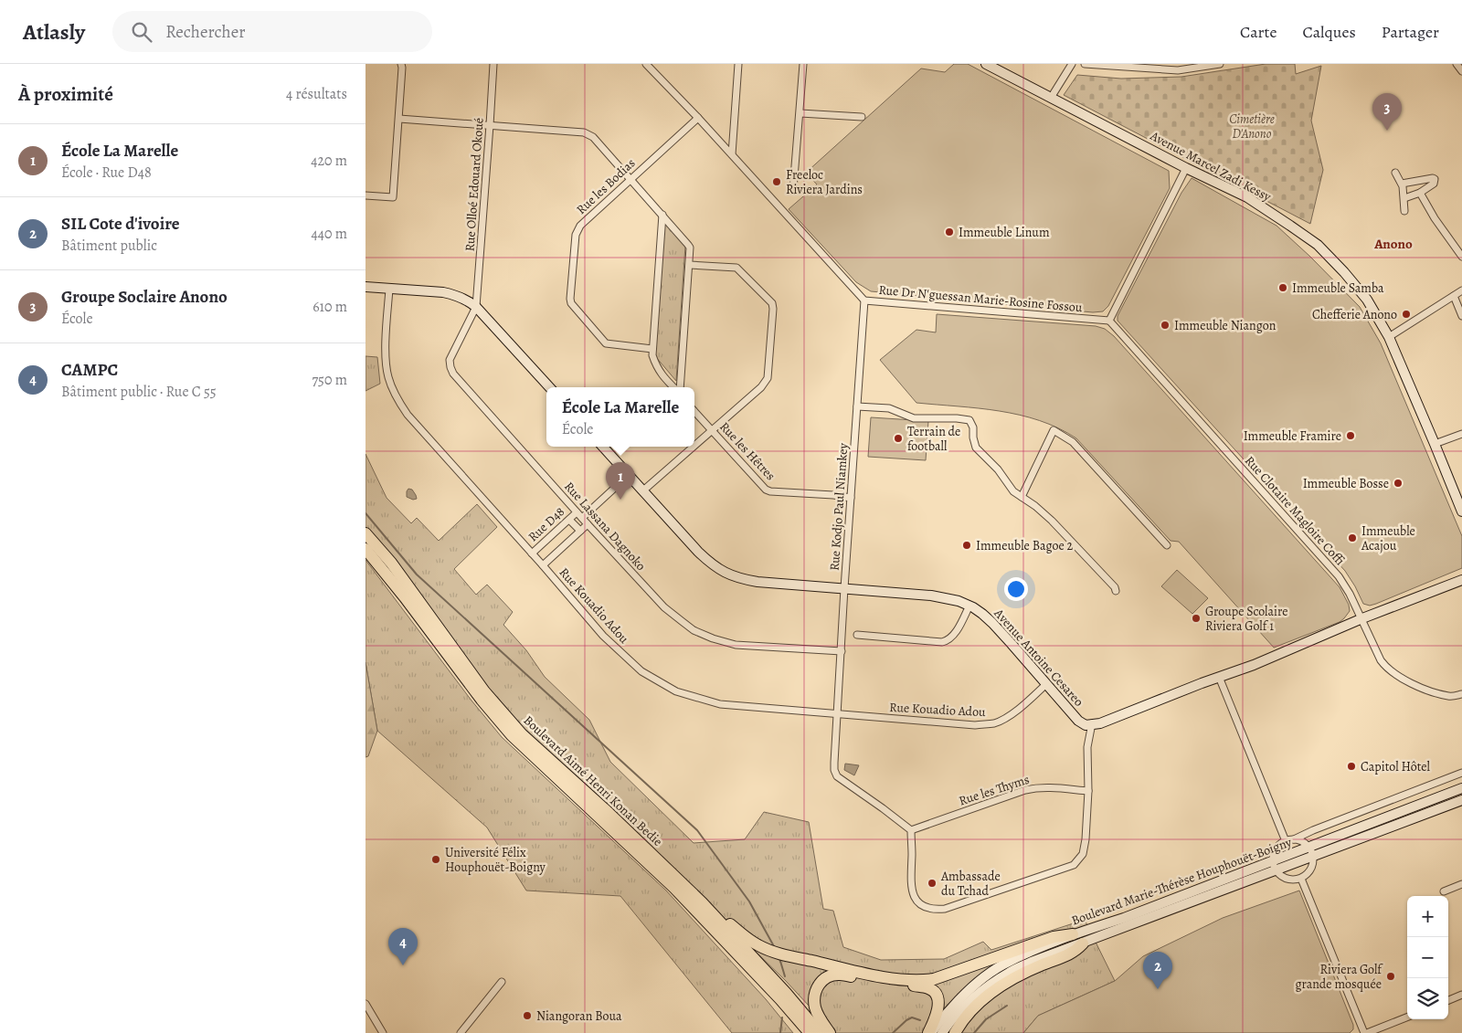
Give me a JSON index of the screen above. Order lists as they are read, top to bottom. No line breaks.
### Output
{"streets":{"highway":["Boulevard Aimé Henri Konan Bedie"],"street":["Avenue Marcel Zadi Kessy","Rue Olloé Edouard Okoué","Rue les Bodias","Rue Dr N'guessan Marie-Rosine Fossou","Rue les Hêtres","Rue Kodjo Paul Niamkey","Rue Clotaire Magloire Coffi","Rue D48","Rue Lassana Dagnoko","Rue Kouadio Adou","Avenue Antoine Cesareo","Rue les Thyms","Boulevard Marie-Thérèse Houphouët-Boigny"]},"crossings":[["Rue Olloé Edouard Okoué","Rue Lassana Dagnoko"],["Rue les Bodias","Rue Dr N'guessan Marie-Rosine Fossou"],["Rue Dr N'guessan Marie-Rosine Fossou","Rue Kodjo Paul Niamkey"],["Rue Dr N'guessan Marie-Rosine Fossou","Rue Clotaire Magloire Coffi"],["Rue les Hêtres","Rue Kodjo Paul Niamkey"],["Rue Kodjo Paul Niamkey","Rue Lassana Dagnoko"],["Rue Kodjo Paul Niamkey","Rue Kouadio Adou"],["Rue Kodjo Paul Niamkey","Avenue Antoine Cesareo"],["Rue Kodjo Paul Niamkey","Rue les Thyms"],["Rue D48","Rue Lassana Dagnoko"],["Rue D48","Rue Kouadio Adou"],["Rue D48","Avenue Antoine Cesareo"],["Rue Kouadio Adou","Avenue Antoine Cesareo"]],"districts":["Anono"],"parks":["Cimetière D'Anono"],"places":["Freeloc Riviera Jardins","Immeuble Linum","Immeuble Samba","Chefferie Anono","Immeuble Niangon","Immeuble Framire","Terrain de football","Immeuble Bosse","Immeuble Acajou","Immeuble Bagoe 2","Groupe Scolaire Riviera Golf 1","Capitol Hôtel","Université Félix Houphouët-Boigny","Ambassade du Tchad","Riviera Golf grande mosquée","Niangoran Boua"],"page":{"header":"Atlasly","search":"Rechercher","nav":["Carte","Calques","Partager"],"heading":["À proximité","4 résultats"],"pins":["3","1","4","2"],"list":[{"mark":"1","name":"École La Marelle","note":"École · Rue D48","value":"420 m"},{"mark":"2","name":"SIL Cote d'ivoire","note":"Bâtiment public","value":"440 m"},{"mark":"3","name":"Groupe Soclaire Anono","note":"École","value":"610 m"},{"mark":"4","name":"CAMPC","note":"Bâtiment public · Rue C 55","value":"750 m"}],"popup":["École La Marelle","École"],"map_buttons":["+","−"]}}
